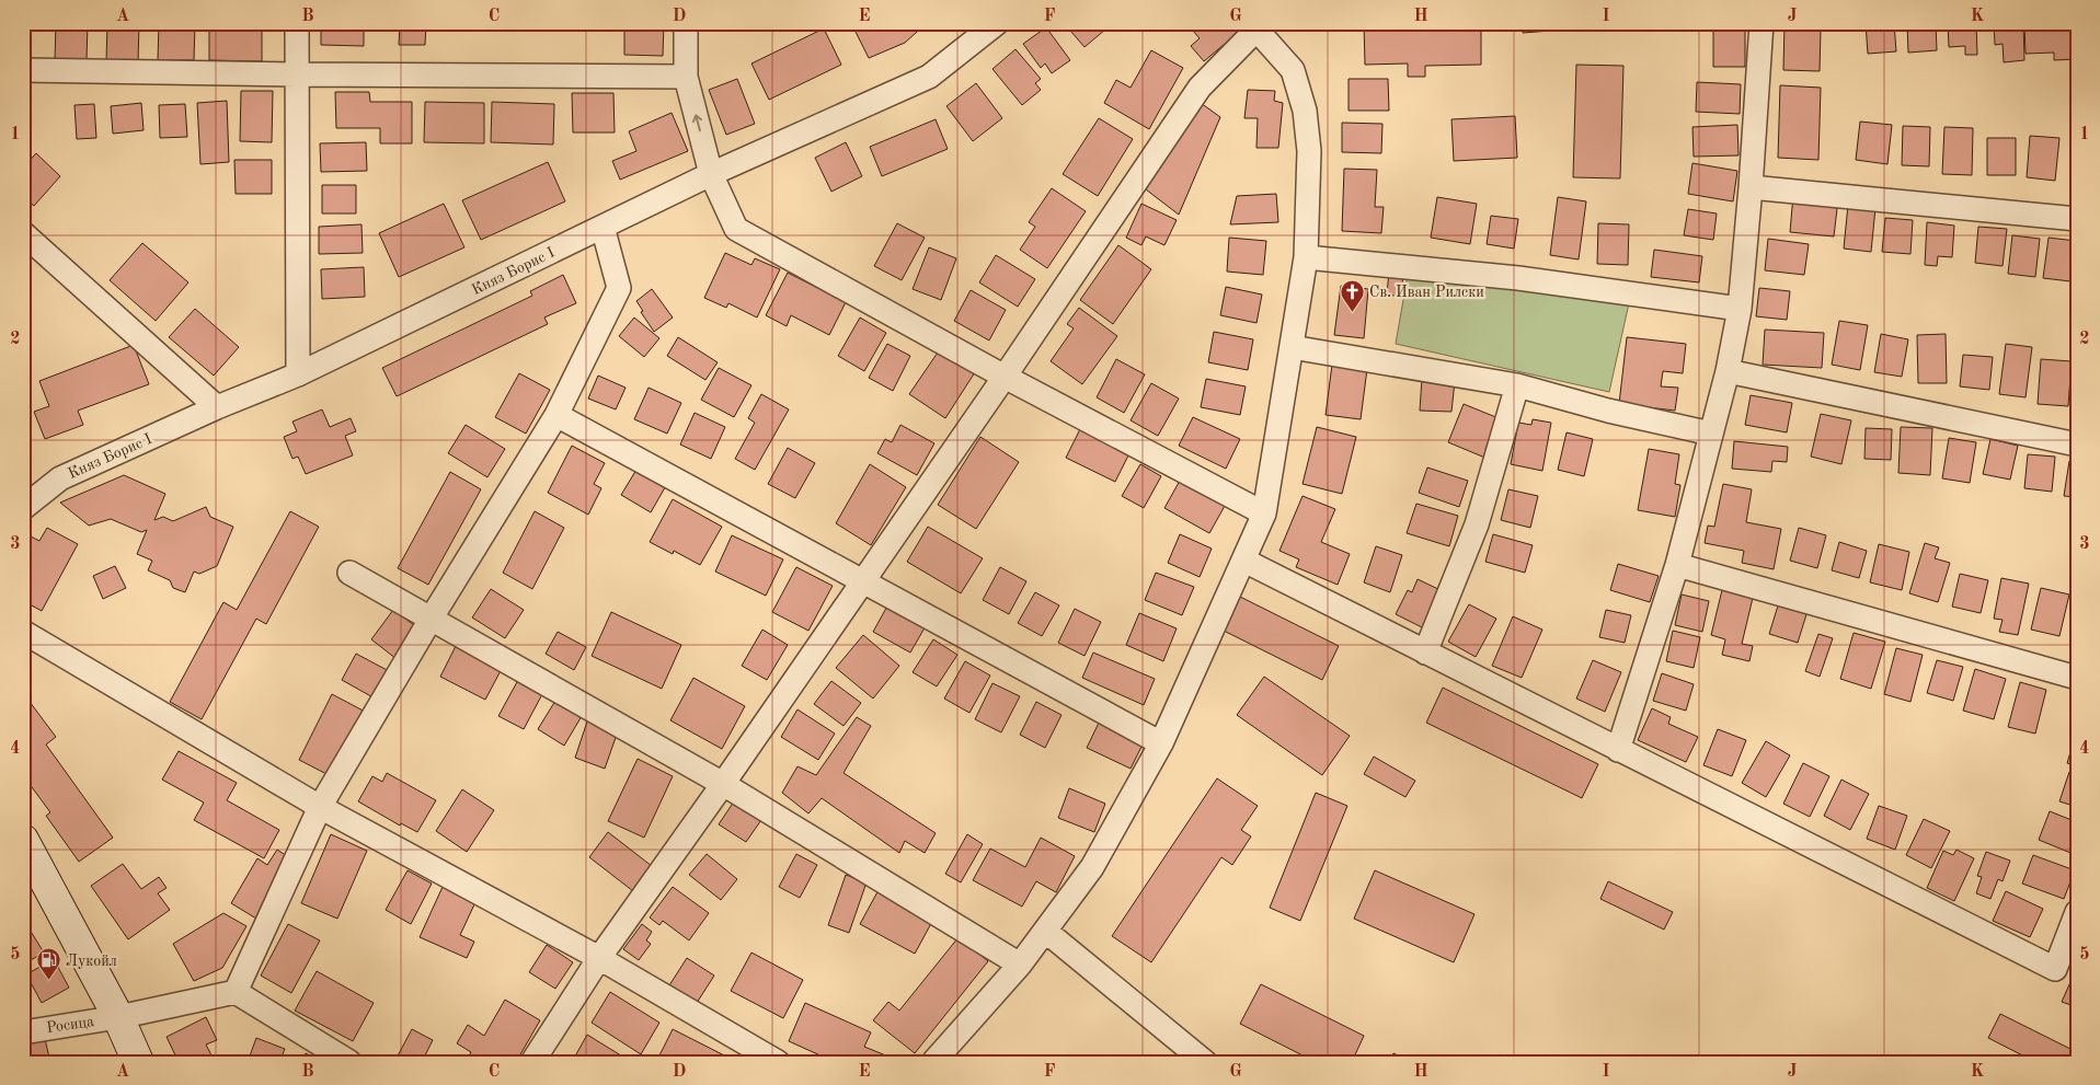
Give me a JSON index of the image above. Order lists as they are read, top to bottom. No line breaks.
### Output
{"streets":{"street":["Княз Борис I","Росица"]},"places":{"church":["Св. Иван Рилски"],"fuel station":["Лукойл"]},"grid":{"columns":["A","B","C","D","E","F","G","H","I","J","K"],"rows":["1","2","3","4","5"]}}
